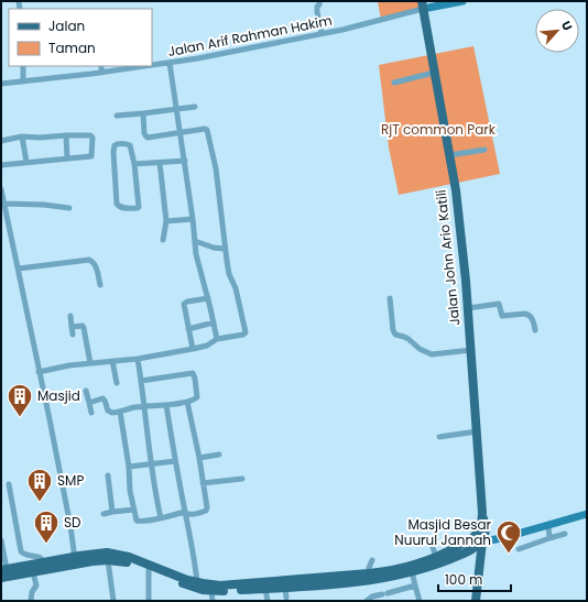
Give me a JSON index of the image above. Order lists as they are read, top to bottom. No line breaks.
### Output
{"streets":{"main road":["Jalan John Ario Katili"],"street":["Jalan Arif Rahman Hakim"]},"crossings":[["Jalan Arif Rahman Hakim","Jalan John Ario Katili"]],"parks":["RjT common Park"],"places":{"building":["Masjid","SMP","SD"],"mosque":["Masjid Besar Nuurul Jannah"]},"legend":["Jalan","Taman"],"scale_bar":"100 m","north":"top right"}
